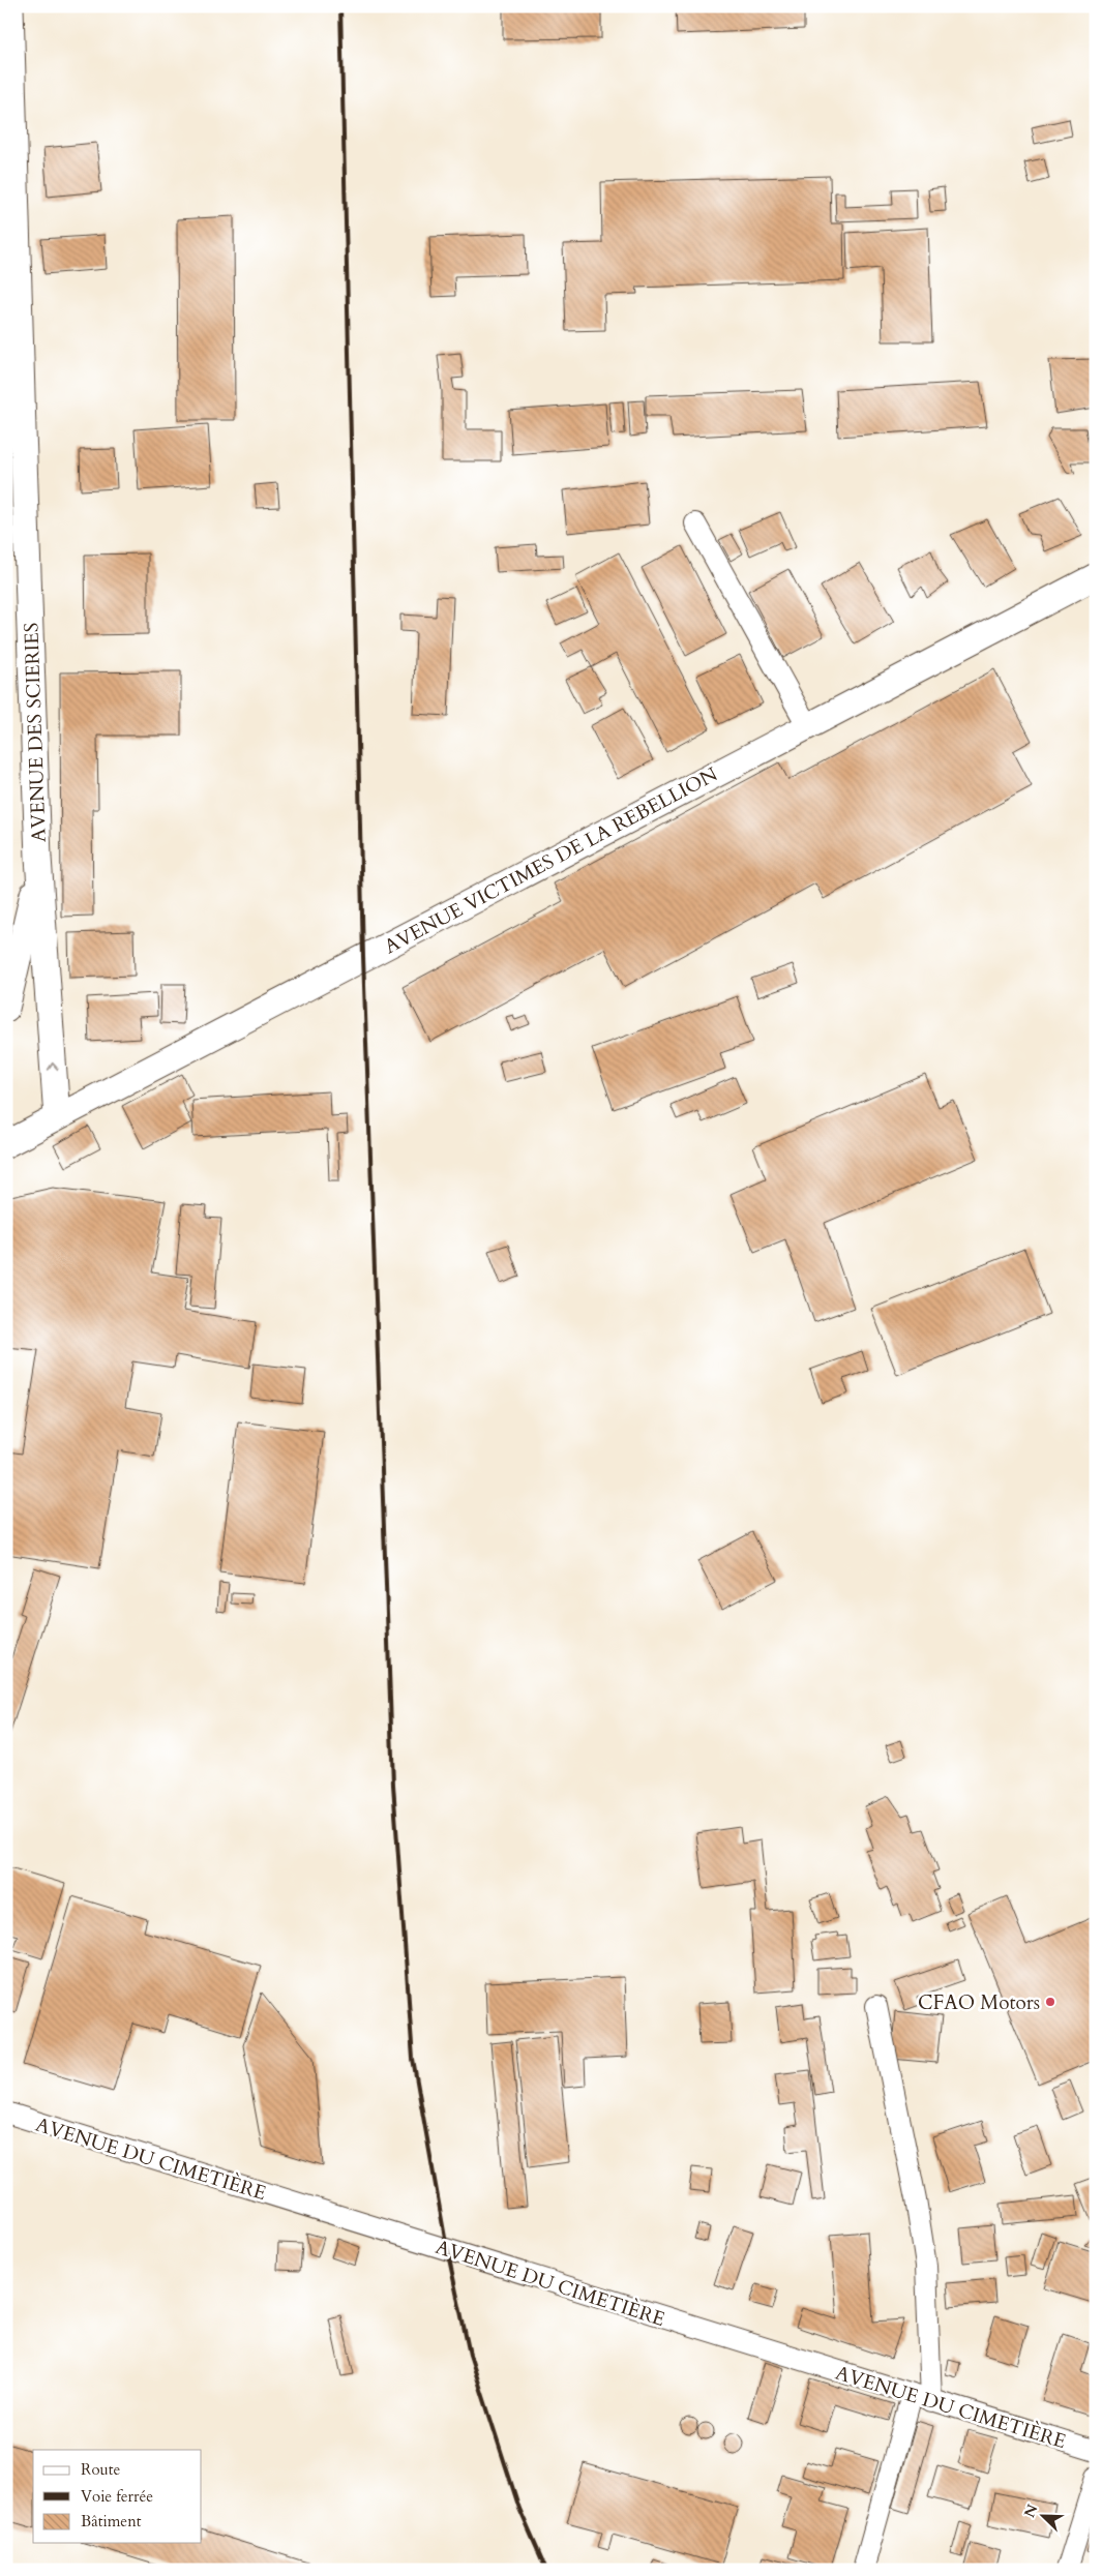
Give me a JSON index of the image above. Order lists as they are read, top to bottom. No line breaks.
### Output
{"streets":{"street":["AVENUE DES SCIERIES","AVENUE VICTIMES DE LA REBELLION","AVENUE DU CIMETIÈRE"]},"crossings":[["AVENUE DES SCIERIES","AVENUE VICTIMES DE LA REBELLION"]],"places":["CFAO Motors"],"legend":["Route","Voie ferrée","Bâtiment"],"north":"top left"}
